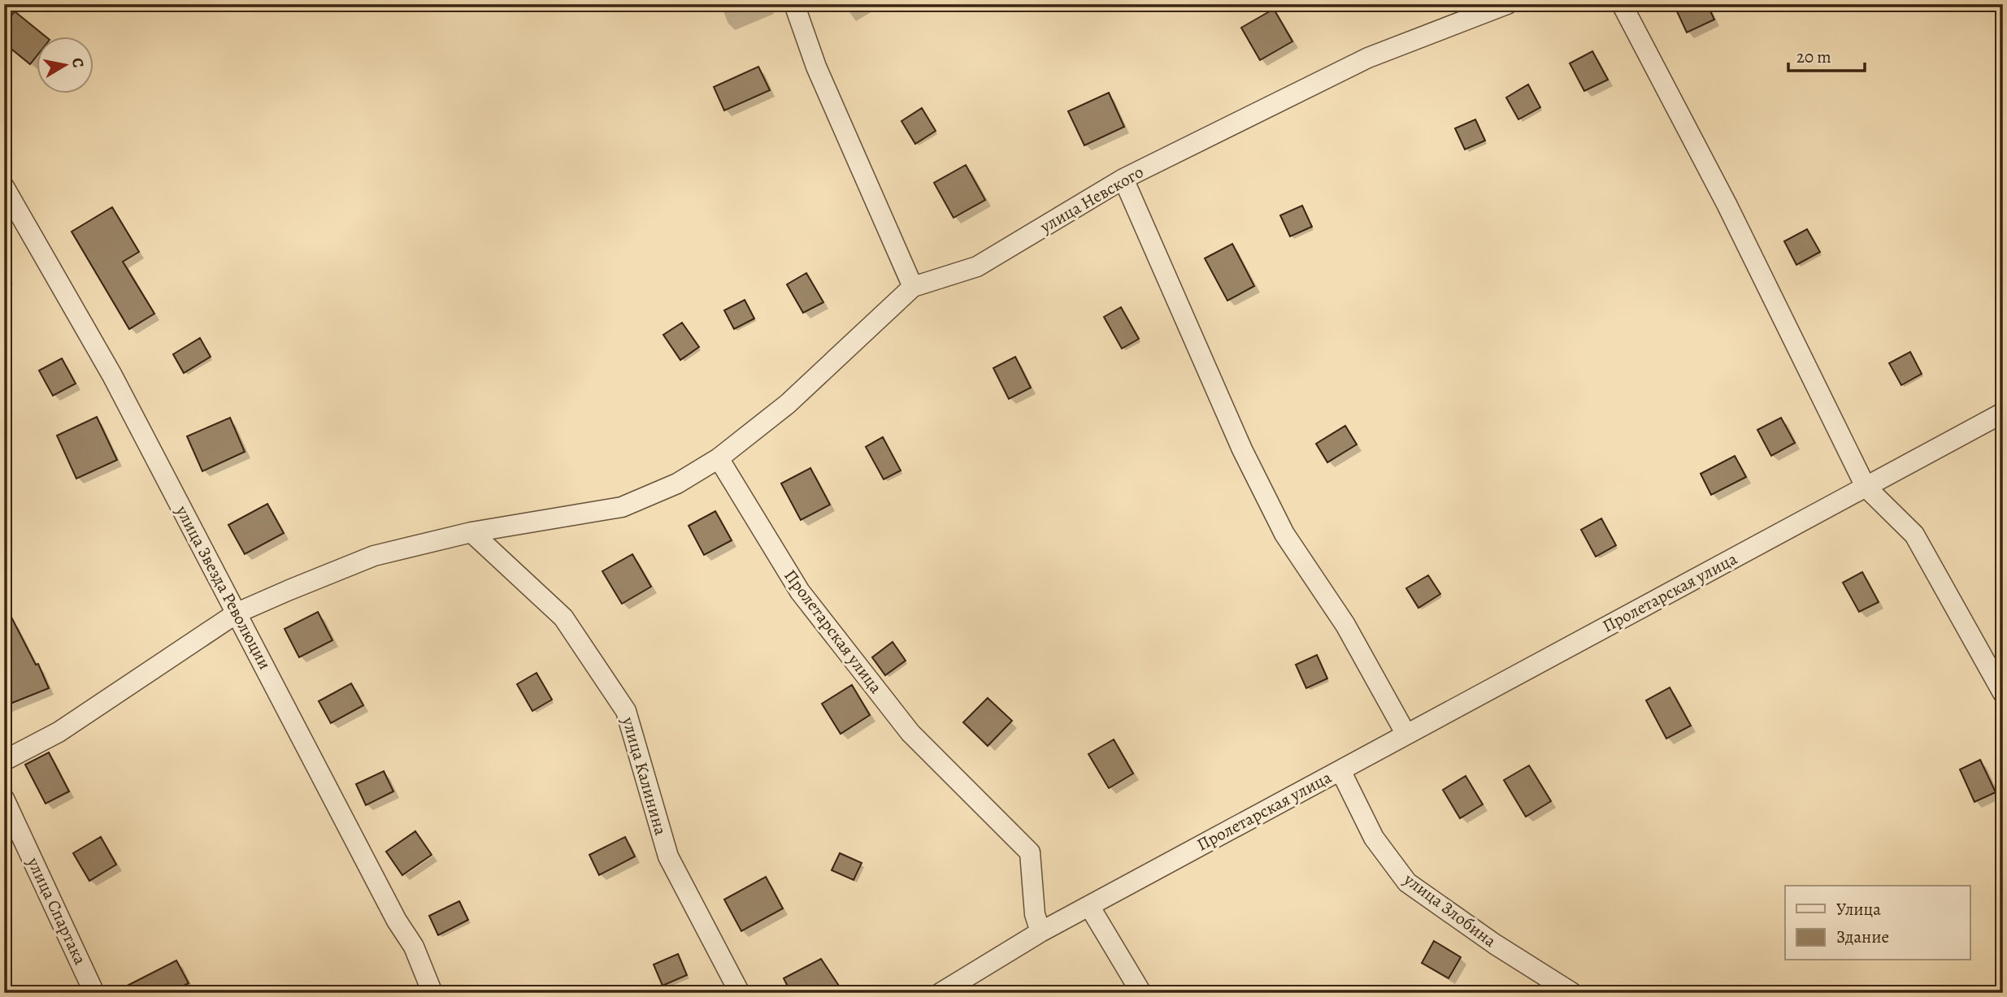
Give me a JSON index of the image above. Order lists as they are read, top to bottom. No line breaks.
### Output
{"streets":{"street":["улица Невского","улица Звезда Революции","Пролетарская улица","улица Калинина","улица Злобина","улица Спартака"]},"crossings":[["улица Невского","улица Звезда Революции"],["улица Невского","Пролетарская улица"],["улица Невского","улица Калинина"],["Пролетарская улица","улица Злобина"]],"legend":["Улица","Здание"],"scale_bar":"20 m","north":"right"}
